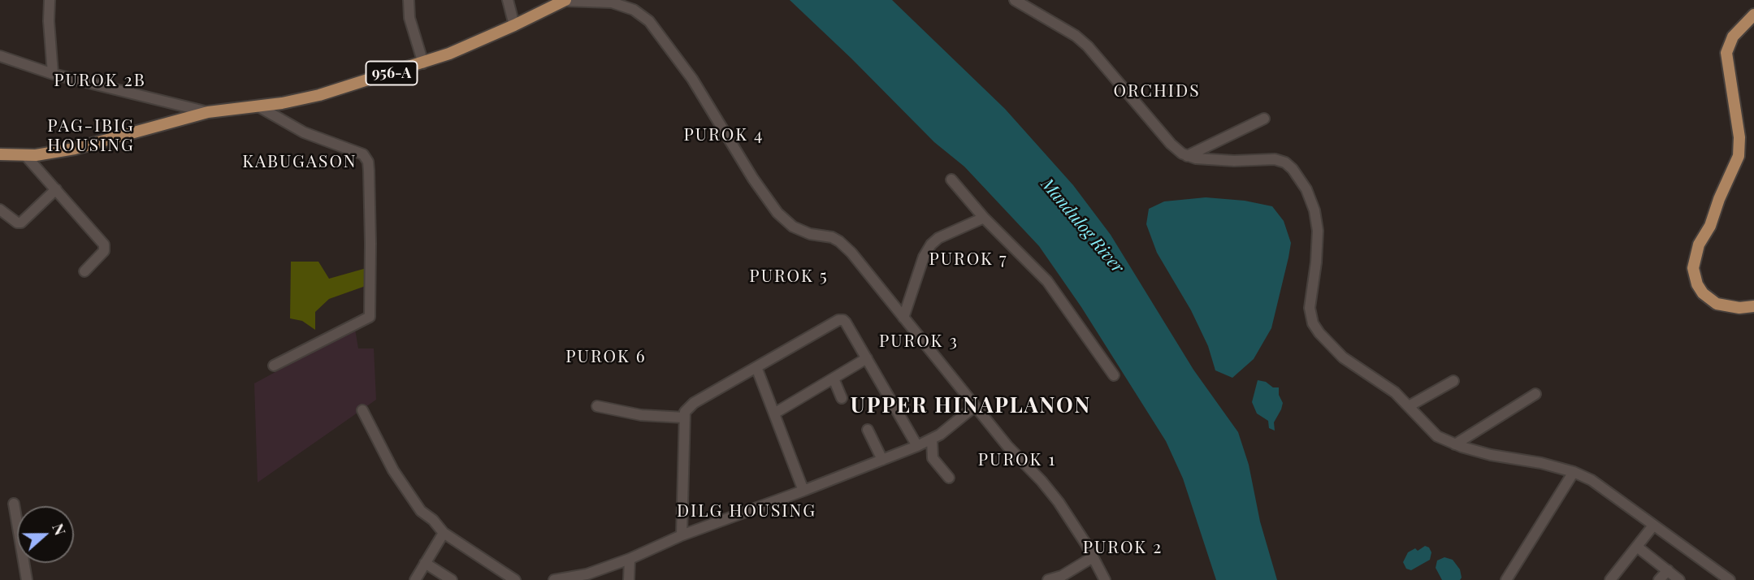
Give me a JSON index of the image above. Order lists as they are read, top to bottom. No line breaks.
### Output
{"streets":{"main road":["956-A"]},"districts":["PUROK 2B","ORCHIDS","PAG-IBIG HOUSING","PUROK 4","KABUGASON","PUROK 7","PUROK 5","PUROK 3","PUROK 6","UPPER HINAPLANON","PUROK 1","DILG HOUSING","PUROK 2"],"water":["Mandulog River"],"north":"right"}
